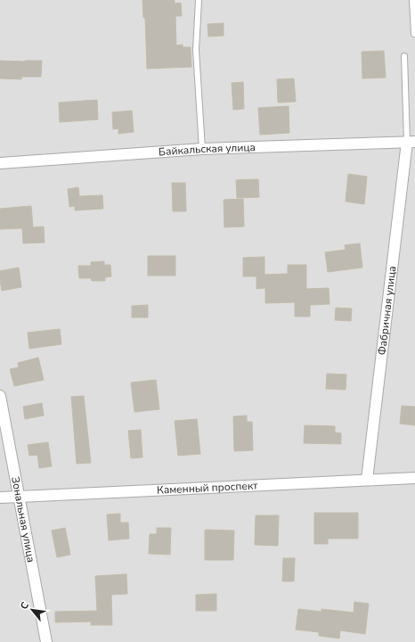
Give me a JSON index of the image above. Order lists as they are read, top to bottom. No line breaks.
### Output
{"streets":{"street":["Байкальская улица","Фабричная улица","Каменный проспект","Зональная улица"]},"crossings":[["Байкальская улица","Фабричная улица"],["Фабричная улица","Каменный проспект"],["Каменный проспект","Зональная улица"]],"north":"top left"}
